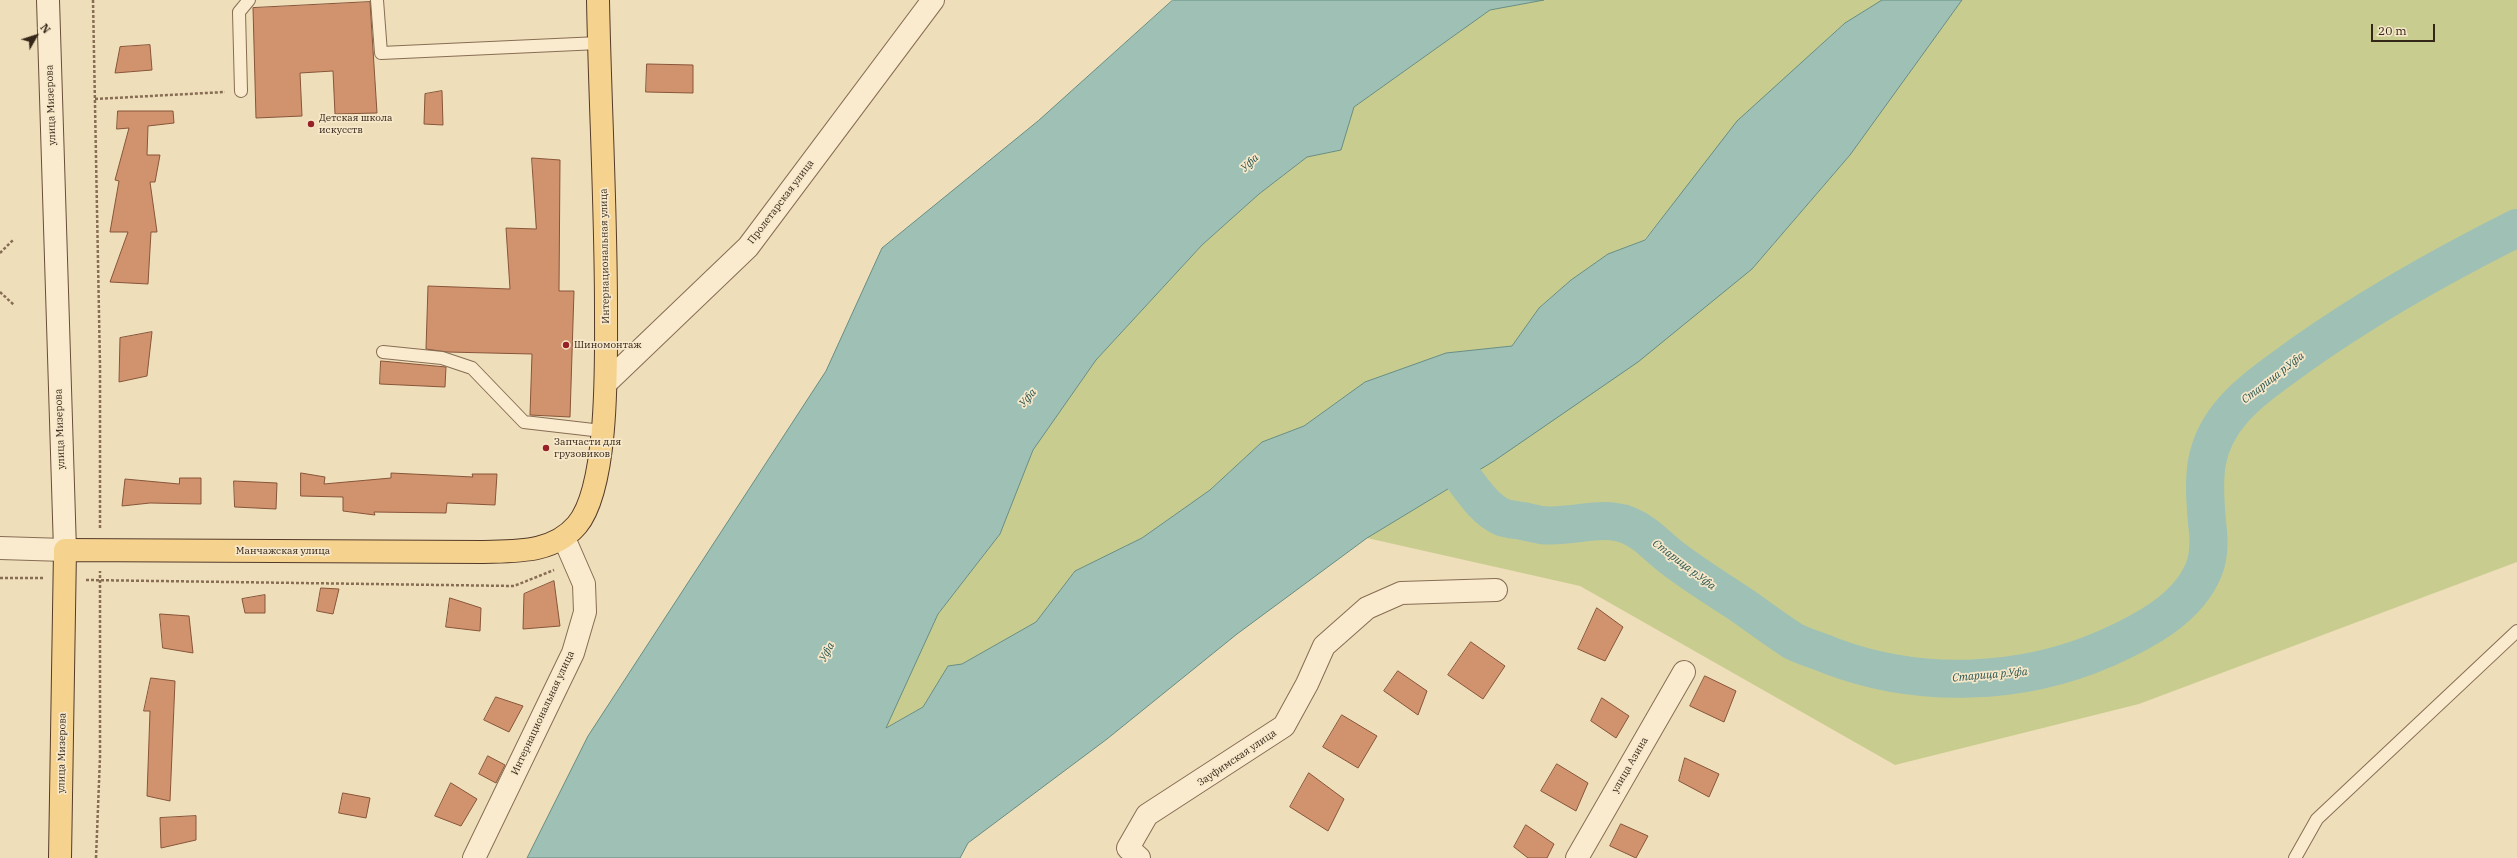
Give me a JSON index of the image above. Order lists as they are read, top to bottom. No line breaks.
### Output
{"streets":{"main road":["улица Мизерова","Интернациональная улица","Манчажская улица"],"street":["Пролетарская улица","Зауфимская улица","улица Азина"]},"crossings":[["улица Мизерова","Манчажская улица"],["Пролетарская улица","Интернациональная улица"],["Интернациональная улица","Манчажская улица"]],"water":["Уфа","Старица р.Уфа"],"places":["Детская школа искусств","Шиномонтаж","Запчасти для грузовиков"],"scale_bar":"20 m","north":"top right"}
